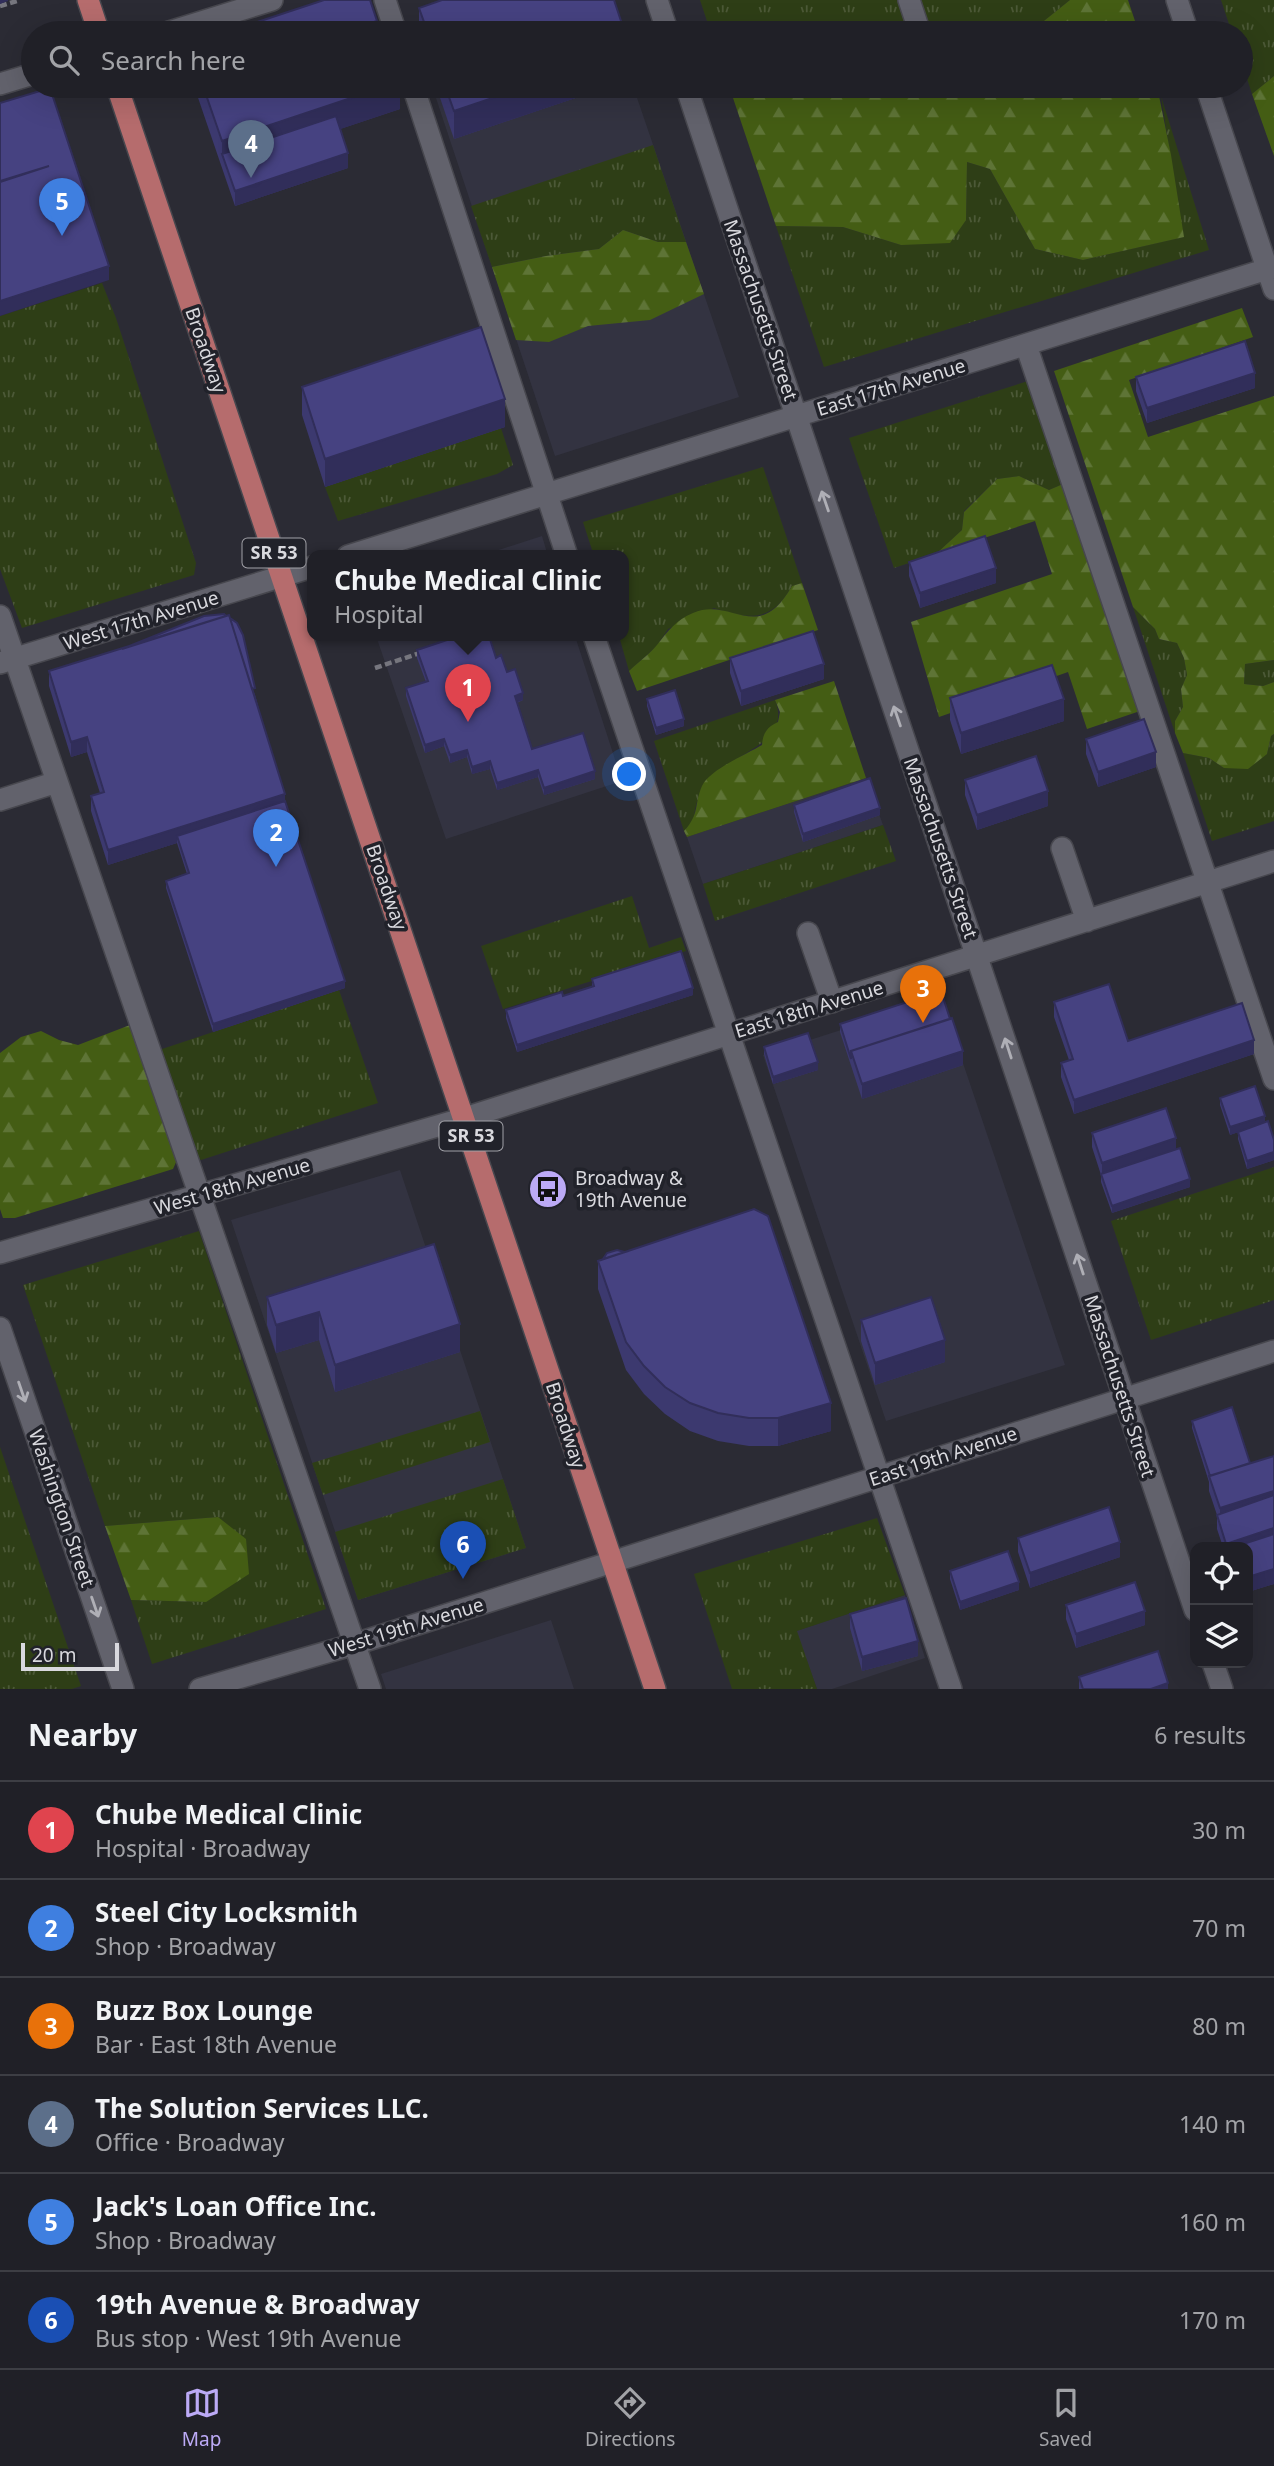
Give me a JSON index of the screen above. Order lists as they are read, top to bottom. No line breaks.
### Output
{"streets":{"main road":["Broadway","SR 53"],"street":["Massachusetts Street","East 17th Avenue","West 17th Avenue","East 18th Avenue","West 18th Avenue","East 19th Avenue","Washington Street","West 19th Avenue"]},"crossings":[["Massachusetts Street","East 17th Avenue"],["Massachusetts Street","East 18th Avenue"],["Massachusetts Street","East 19th Avenue"],["Broadway","West 17th Avenue"],["Broadway","East 18th Avenue"],["Broadway","West 18th Avenue"],["Broadway","East 19th Avenue"],["Broadway","West 19th Avenue"],["East 18th Avenue","West 18th Avenue"],["East 19th Avenue","West 19th Avenue"]],"one_way":["Massachusetts Street","Washington Street"],"places":{"bus stop":["Broadway & 19th Avenue"]},"scale_bar":"20 m","page":{"search":"Search here","pins":["4","5","1","2","3","6"],"popup":["Chube Medical Clinic","Hospital"],"scale":"20 m","heading":["Nearby","6 results"],"list":[{"mark":"1","name":"Chube Medical Clinic","note":"Hospital · Broadway","value":"30 m"},{"mark":"2","name":"Steel City Locksmith","note":"Shop · Broadway","value":"70 m"},{"mark":"3","name":"Buzz Box Lounge","note":"Bar · East 18th Avenue","value":"80 m"},{"mark":"4","name":"The Solution Services LLC.","note":"Office · Broadway","value":"140 m"},{"mark":"5","name":"Jack's Loan Office Inc.","note":"Shop · Broadway","value":"160 m"},{"mark":"6","name":"19th Avenue & Broadway","note":"Bus stop · West 19th Avenue","value":"170 m"}],"nav":["Map","Directions","Saved"]}}
